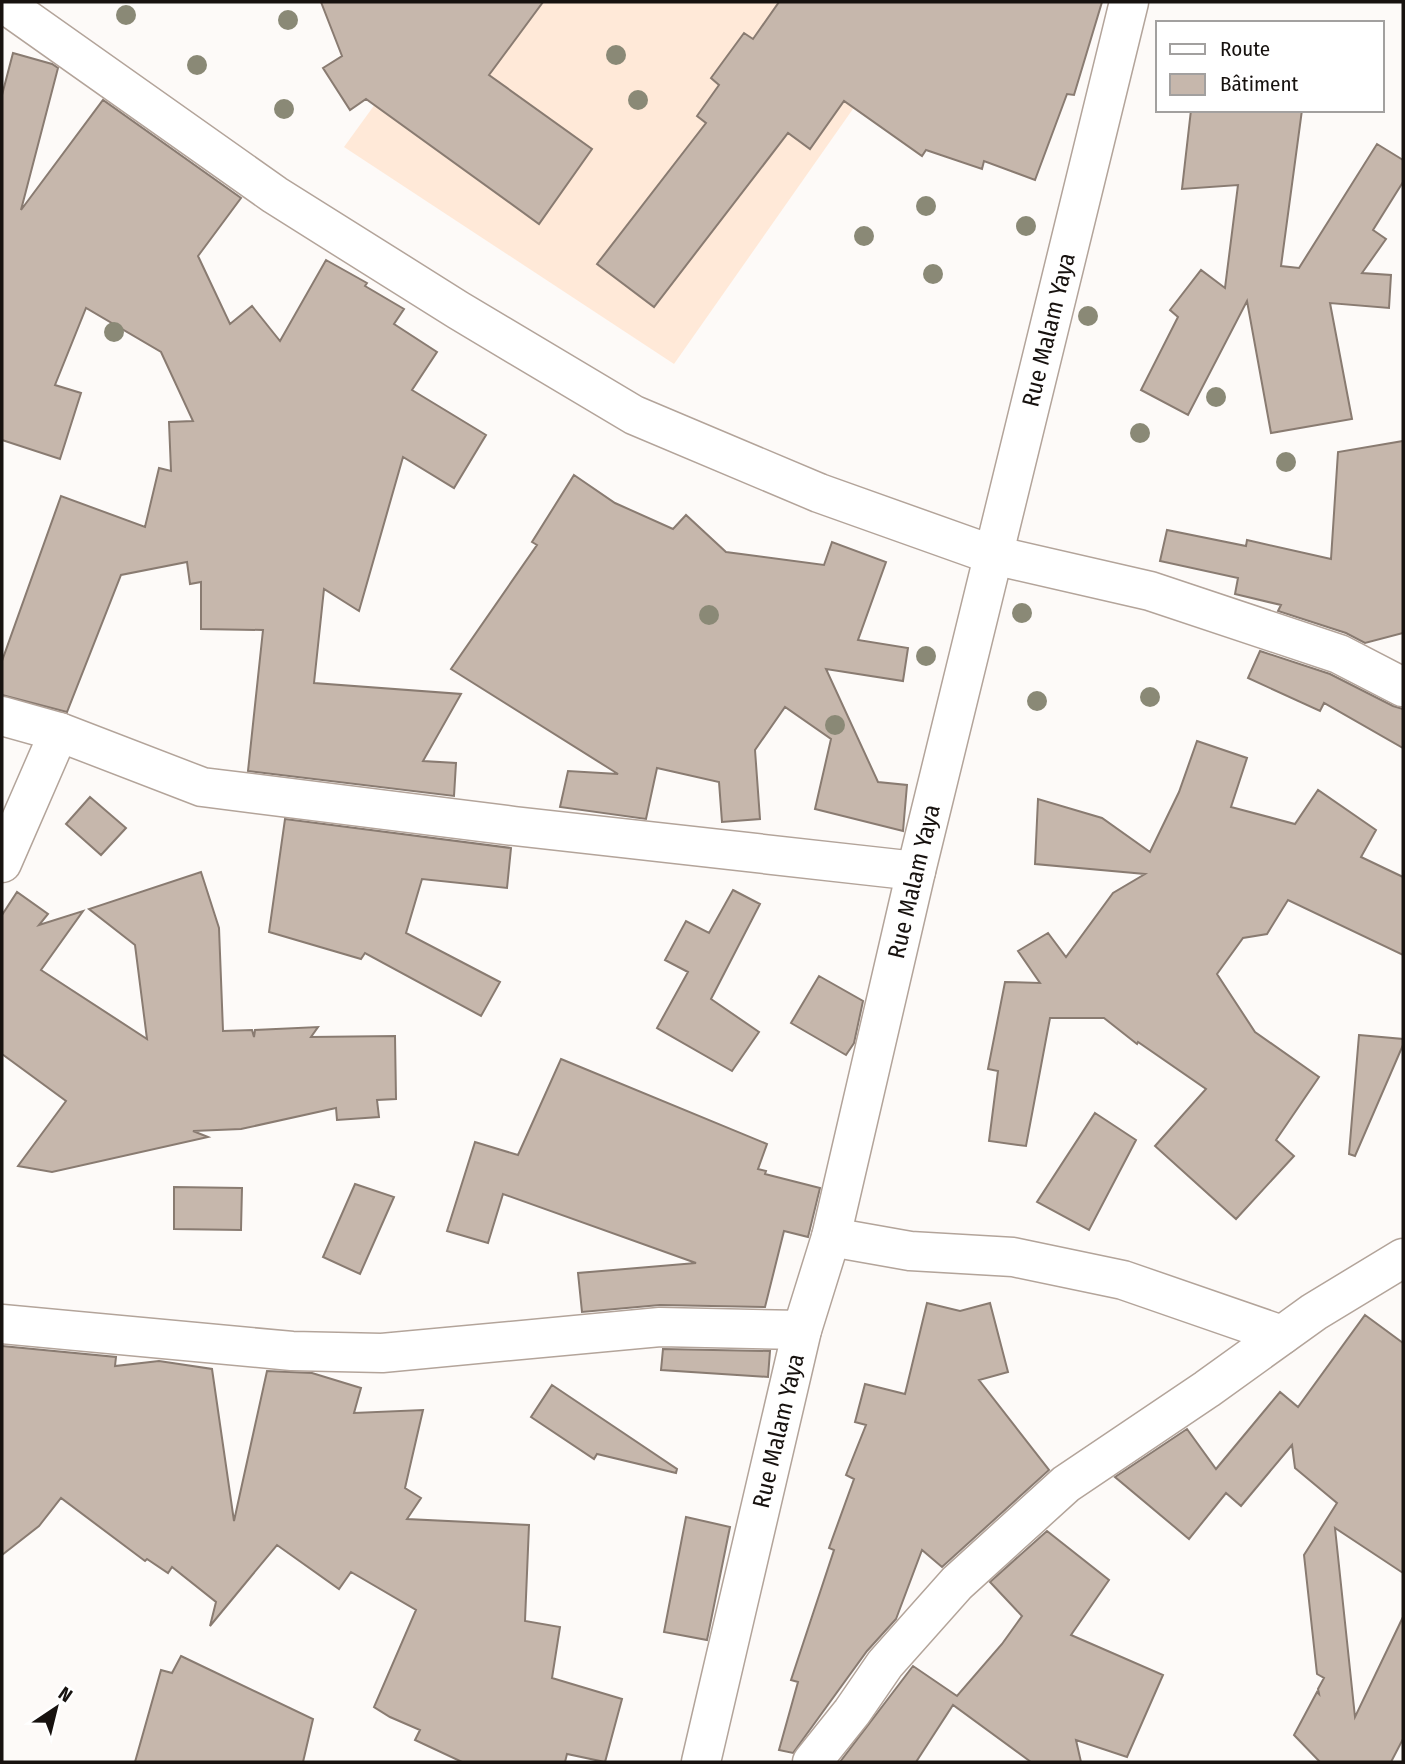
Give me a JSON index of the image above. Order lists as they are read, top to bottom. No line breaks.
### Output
{"streets":{"street":["Rue Malam Yaya"]},"legend":["Route","Bâtiment"],"north":"top right"}
